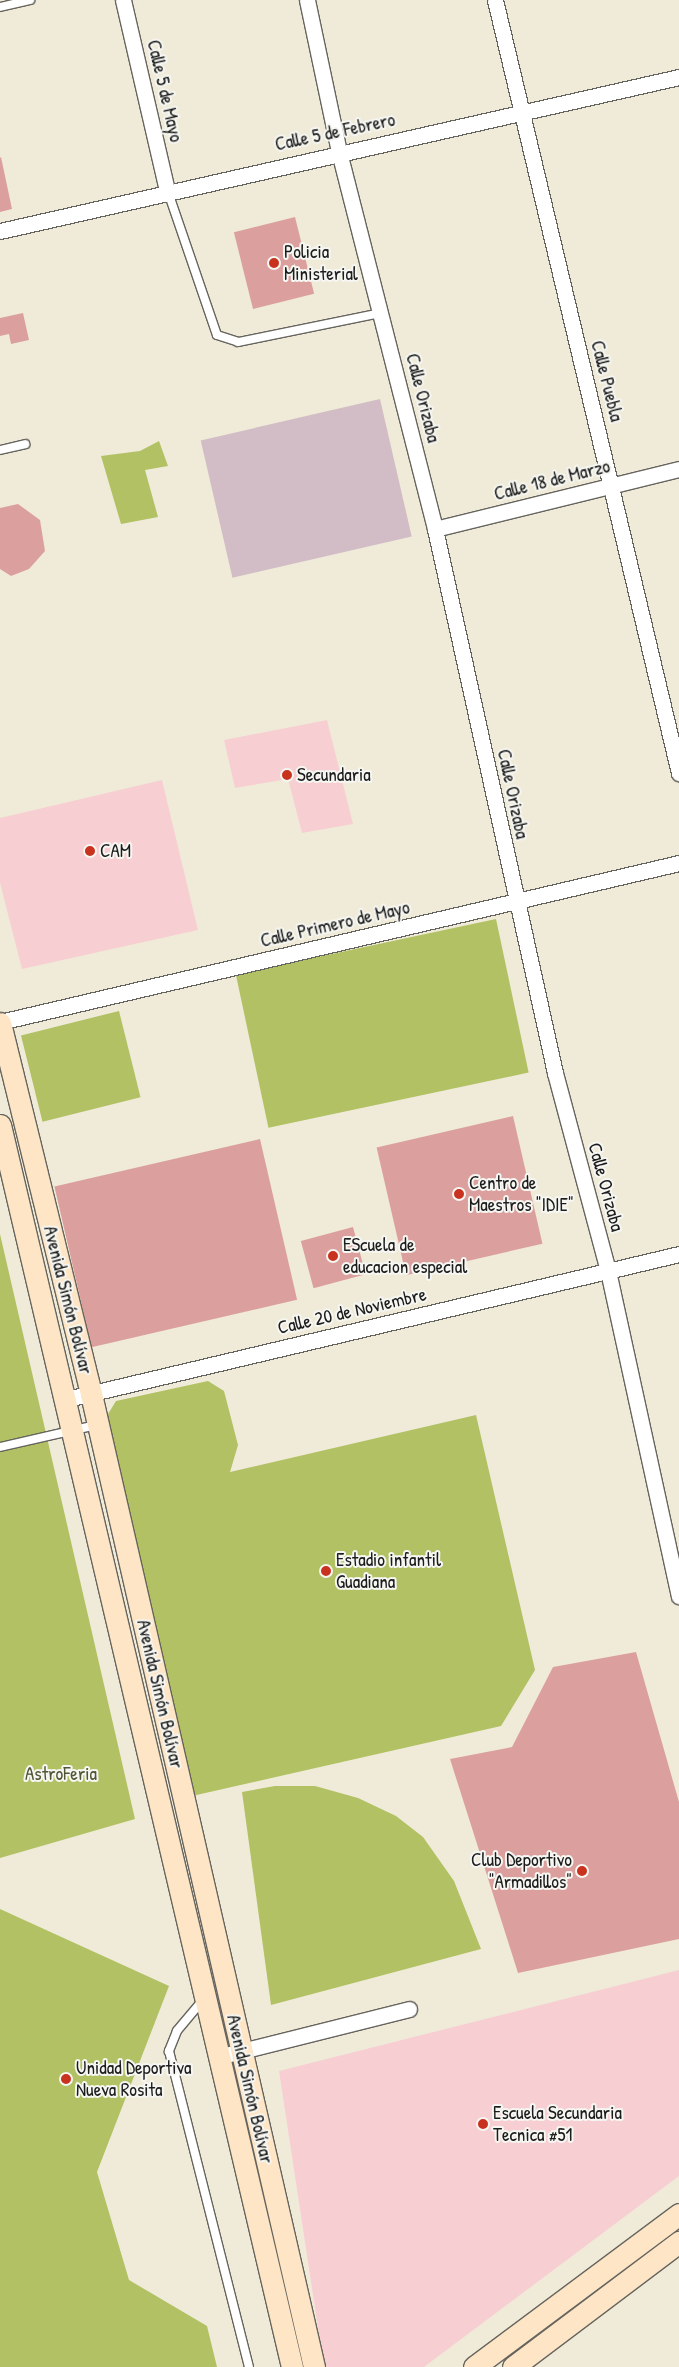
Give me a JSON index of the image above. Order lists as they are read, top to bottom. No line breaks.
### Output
{"streets":{"street":["Calle 5 de Mayo","Calle 5 de Febrero","Calle Puebla","Calle Orizaba","Calle 18 de Marzo","Calle Primero de Mayo","Avenida Simón Bolívar","Calle 20 de Noviembre"]},"crossings":[["Calle 5 de Mayo","Calle 5 de Febrero"],["Calle 5 de Febrero","Calle Puebla"],["Calle 5 de Febrero","Calle Orizaba"],["Calle Puebla","Calle 18 de Marzo"],["Calle Orizaba","Calle 18 de Marzo"],["Calle Orizaba","Calle Primero de Mayo"],["Calle Orizaba","Calle 20 de Noviembre"],["Calle Primero de Mayo","Avenida Simón Bolívar"],["Avenida Simón Bolívar","Calle 20 de Noviembre"]],"parks":["AstroFeria"],"places":["Policia Ministerial","Secundaria","CAM","Centro de Maestros \"IDIE\"","EScuela de educacion especial","Estadio infantil Guadiana","Club Deportivo \"Armadillos\"","Unidad Deportiva Nueva Rosita","Escuela Secundaria Tecnica #51"]}
